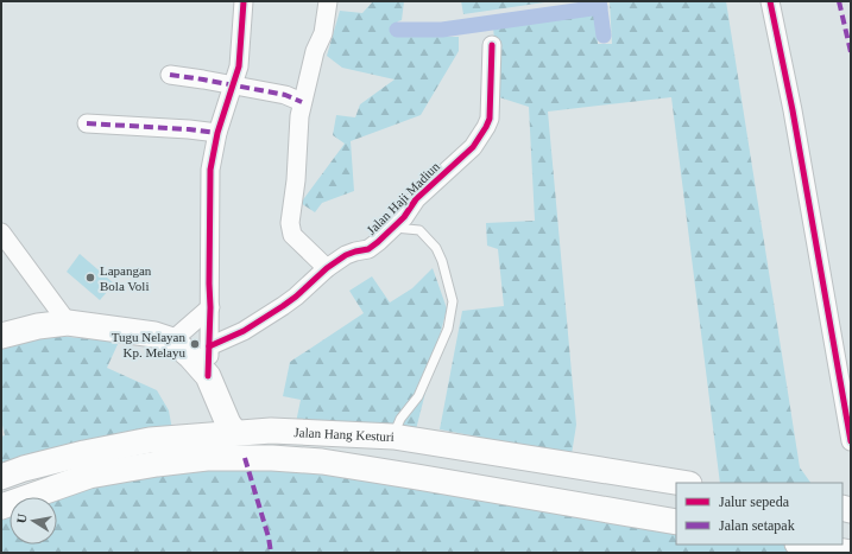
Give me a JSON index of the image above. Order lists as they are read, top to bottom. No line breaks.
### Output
{"streets":{"main road":["Jalan Hang Kesturi"],"street":["Jalan Haji Madiun"]},"places":["Lapangan Bola Voli","Tugu Nelayan Kp. Melayu"],"legend":["Jalur sepeda","Jalan setapak"],"north":"left"}
